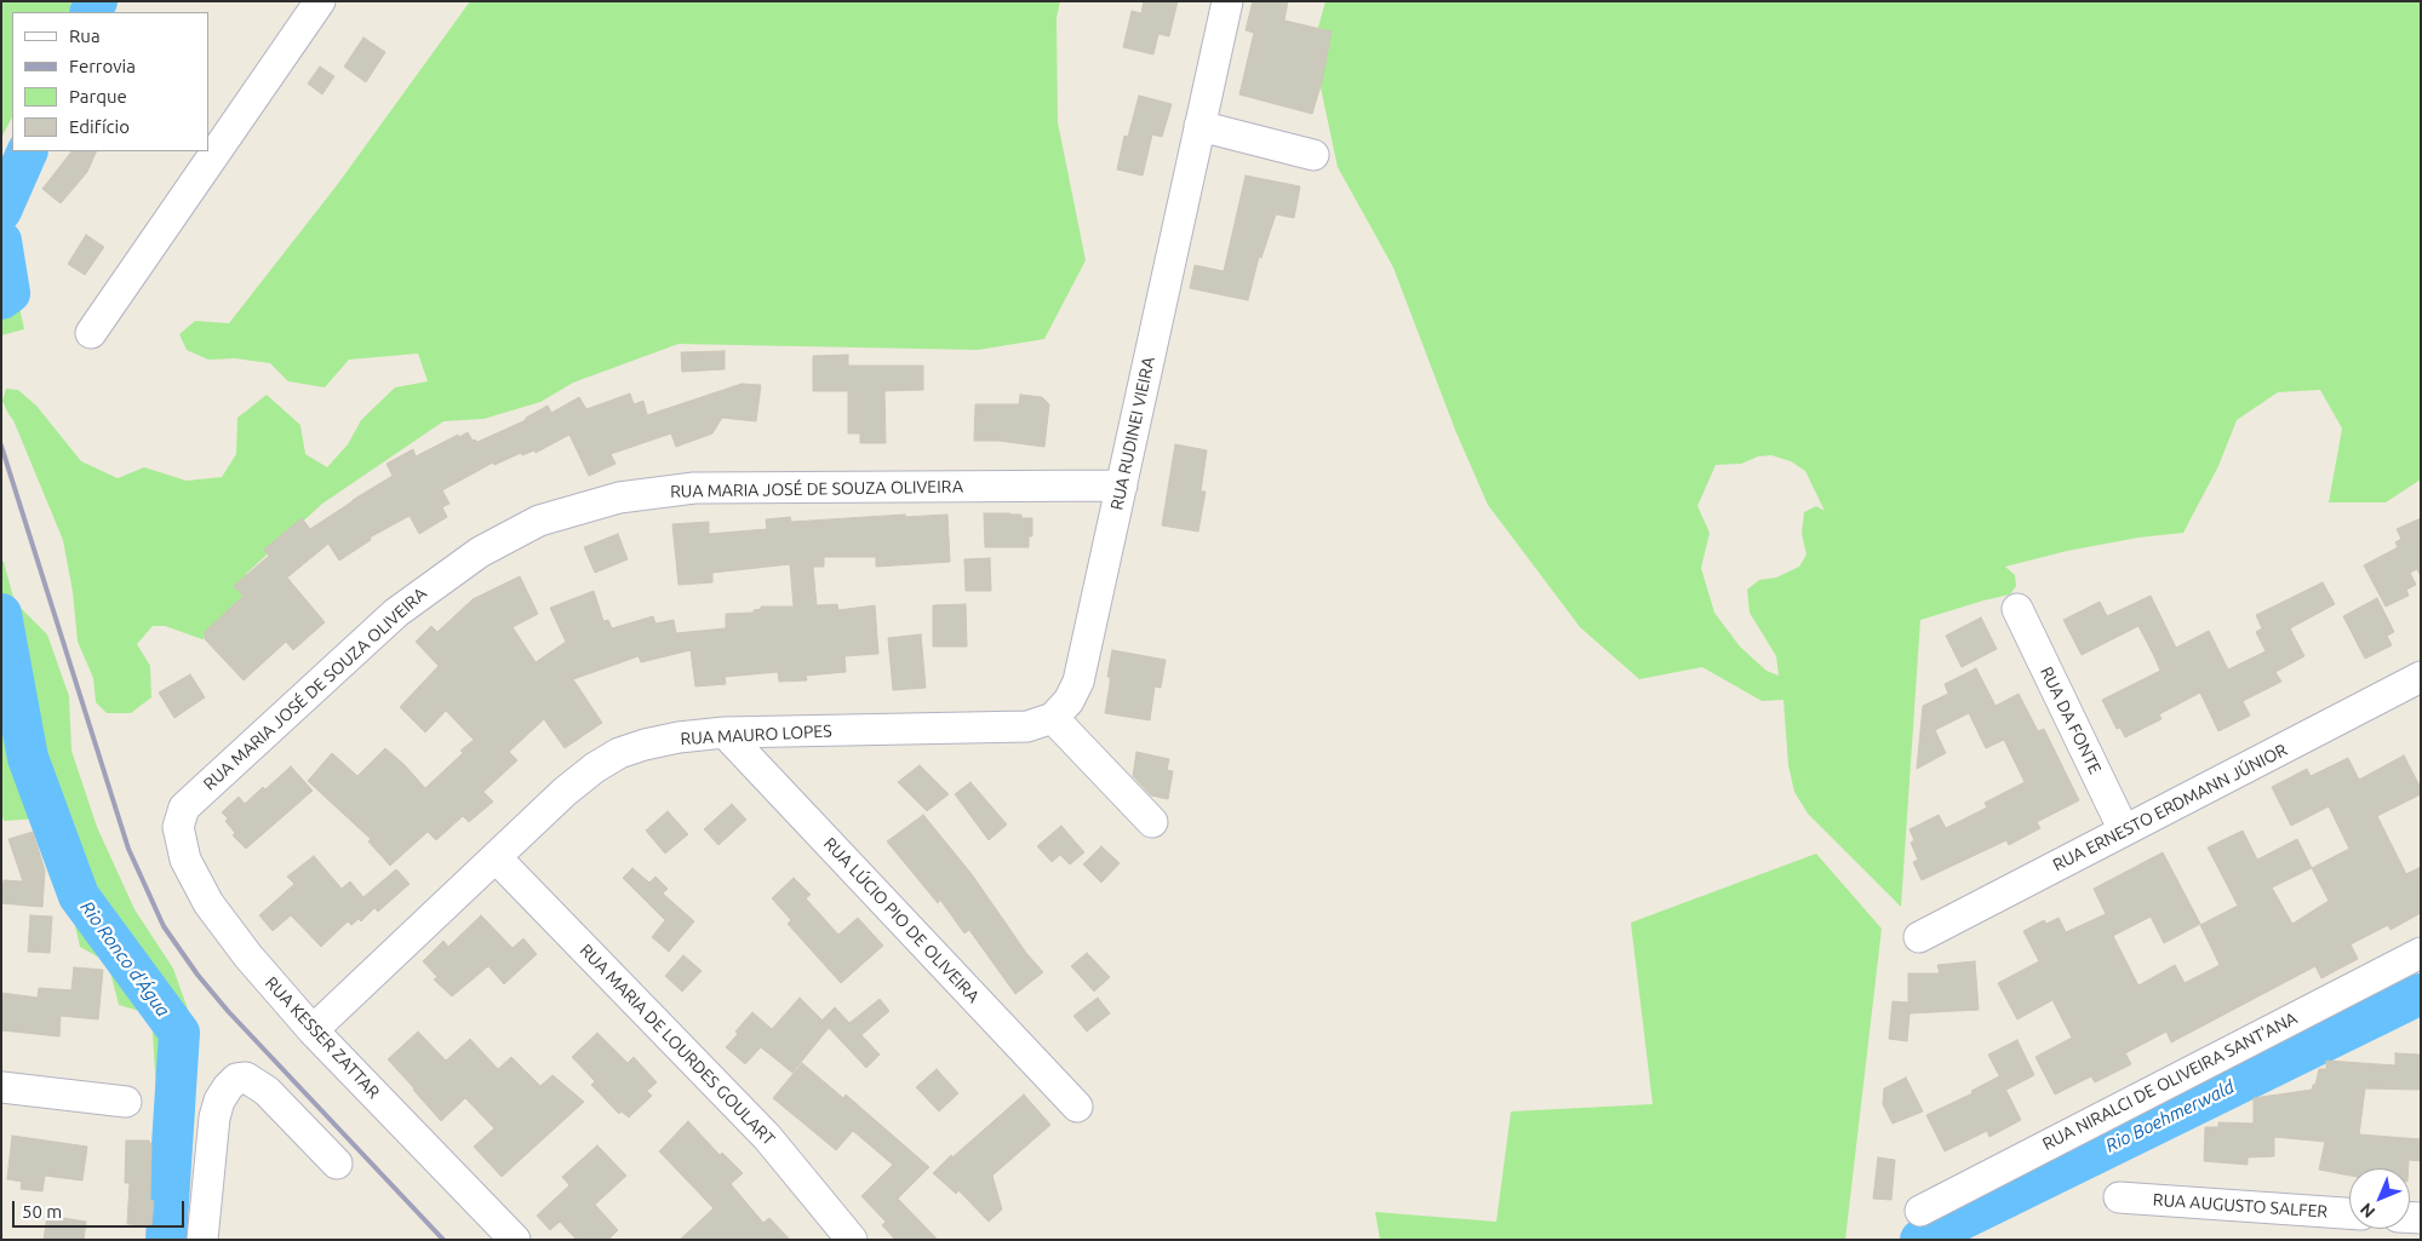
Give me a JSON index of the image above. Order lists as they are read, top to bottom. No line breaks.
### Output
{"streets":{"street":["RUA RUDINEI VIEIRA","RUA MARIA JOSÉ DE SOUZA OLIVEIRA","RUA DA FONTE","RUA MAURO LOPES","RUA ERNESTO ERDMANN JÚNIOR","RUA LÚCIO PIO DE OLIVEIRA","RUA KESSER ZATTAR","RUA MARIA DE LOURDES GOULART","RUA NIRALCI DE OLIVEIRA SANT'ANA","RUA AUGUSTO SALFER"]},"crossings":[["RUA RUDINEI VIEIRA","RUA MARIA JOSÉ DE SOUZA OLIVEIRA"],["RUA RUDINEI VIEIRA","RUA MAURO LOPES"],["RUA MARIA JOSÉ DE SOUZA OLIVEIRA","RUA KESSER ZATTAR"],["RUA DA FONTE","RUA ERNESTO ERDMANN JÚNIOR"],["RUA MAURO LOPES","RUA LÚCIO PIO DE OLIVEIRA"],["RUA MAURO LOPES","RUA KESSER ZATTAR"],["RUA MAURO LOPES","RUA MARIA DE LOURDES GOULART"]],"water":["Rio Ronco d'Água","Rio Boehmerwald"],"legend":["Rua","Ferrovia","Parque","Edifício"],"scale_bar":"50 m","north":"bottom left"}
